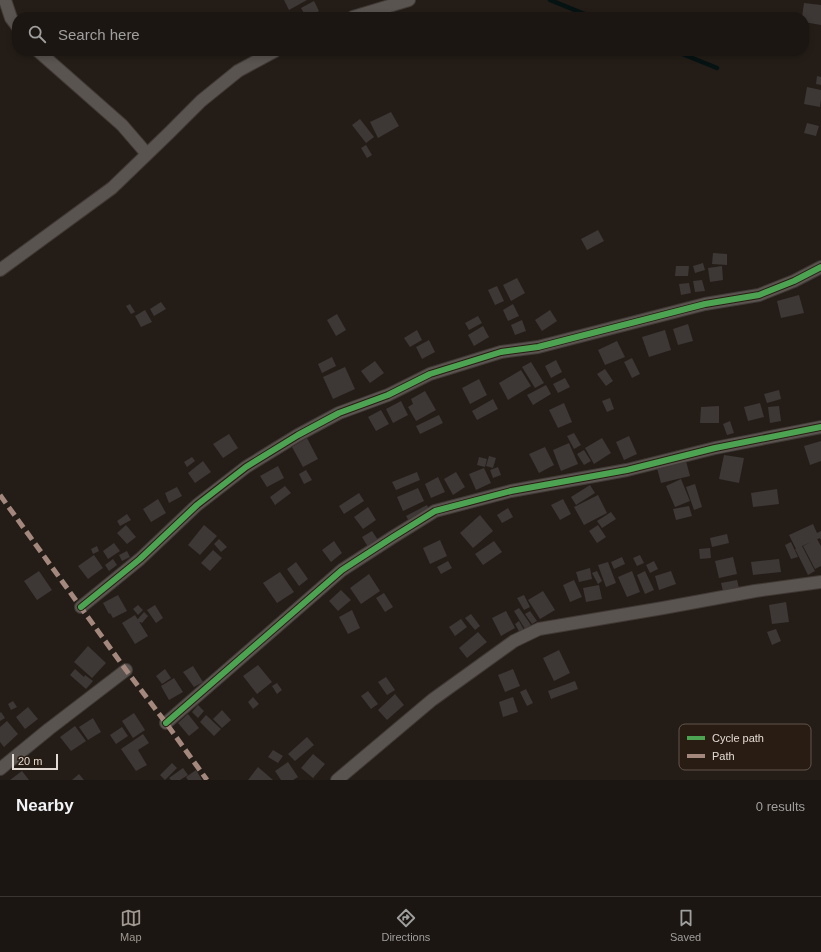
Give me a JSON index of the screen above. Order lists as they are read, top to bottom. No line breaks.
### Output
{"legend":["Cycle path","Path"],"scale_bar":"20 m","page":{"search":"Search here","scale":"20 m","heading":["Nearby","0 results"],"nav":["Map","Directions","Saved"]}}
